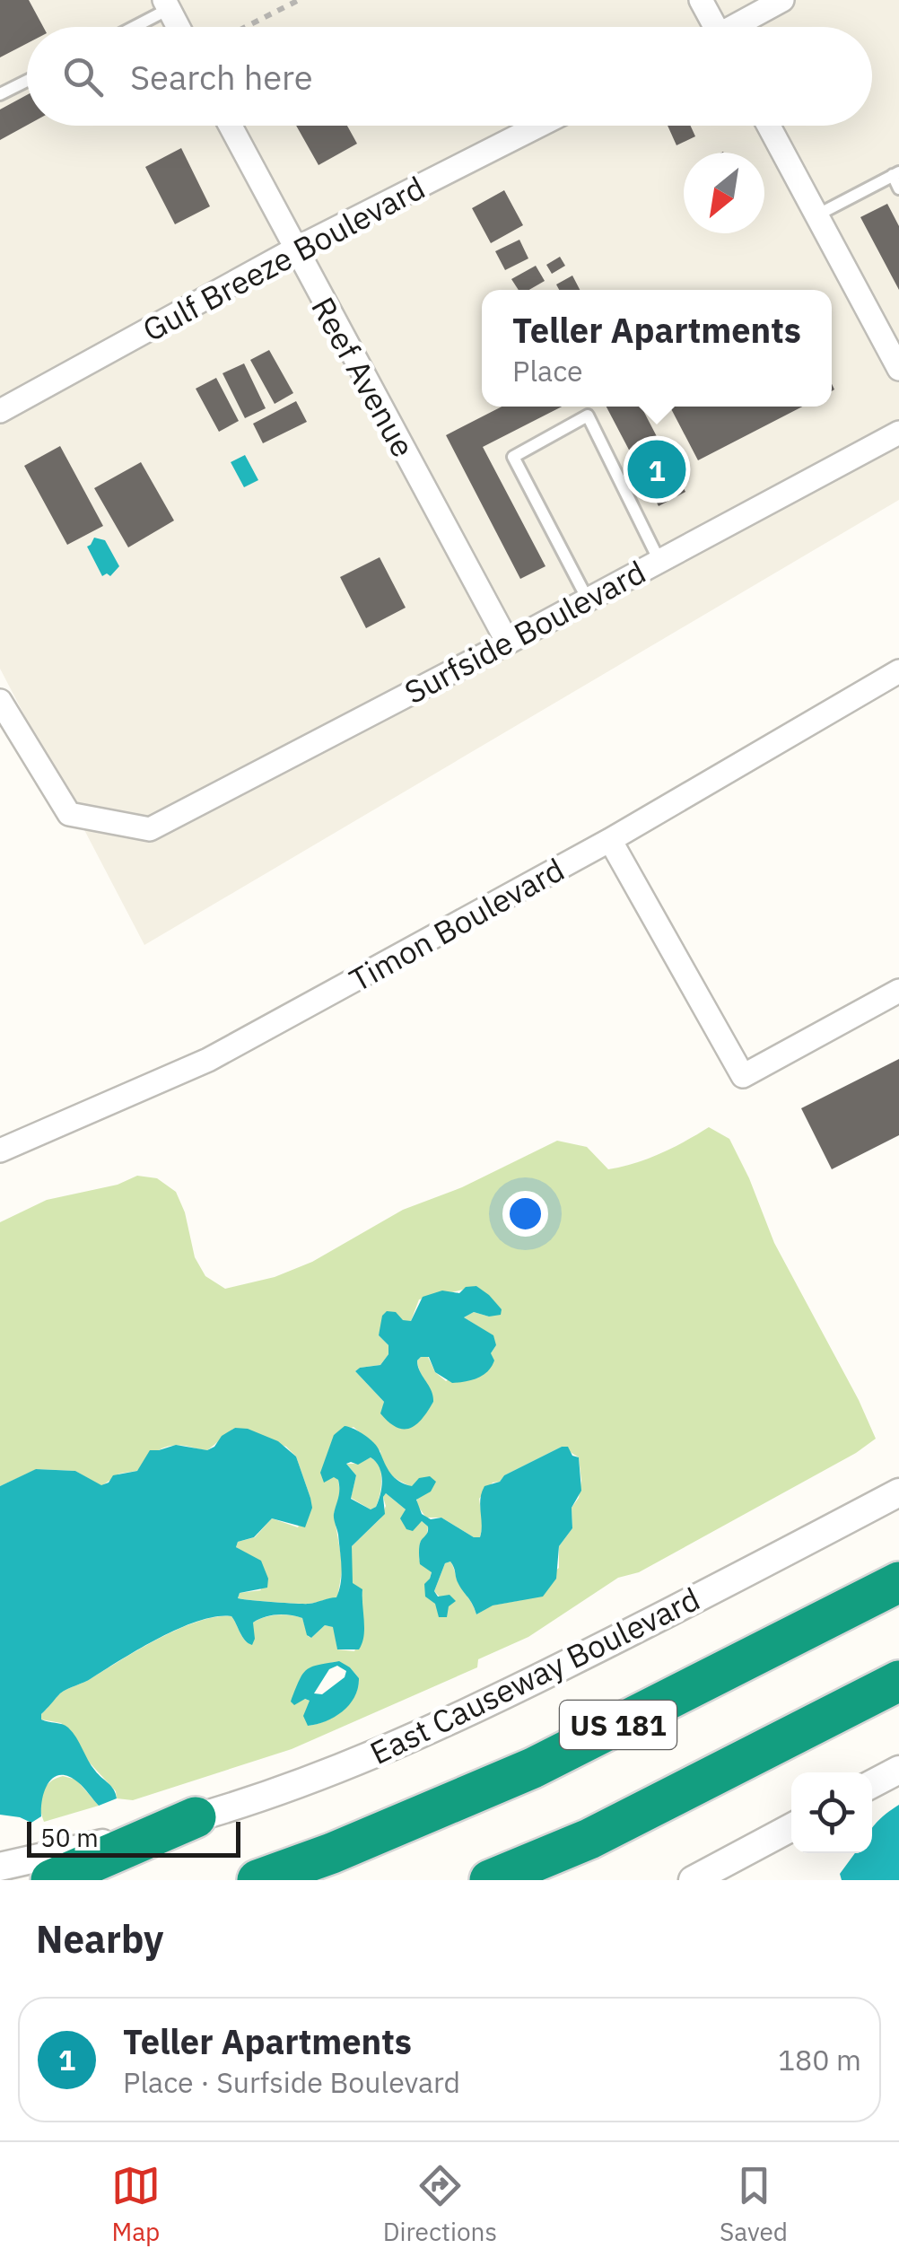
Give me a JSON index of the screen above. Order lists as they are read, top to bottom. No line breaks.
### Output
{"streets":{"highway":["US 181"],"street":["Gulf Breeze Boulevard","Reef Avenue","Surfside Boulevard","Timon Boulevard","East Causeway Boulevard"]},"crossings":[["Gulf Breeze Boulevard","Reef Avenue"],["Reef Avenue","Surfside Boulevard"]],"scale_bar":"50 m","north":"bottom left","page":{"search":"Search here","popup":["Teller Apartments","Place"],"pins":"1","scale":"50 m","heading":"Nearby","list":[{"mark":"1","name":"Teller Apartments","note":"Place · Surfside Boulevard","value":"180 m"}],"nav":["Map","Directions","Saved"]}}
